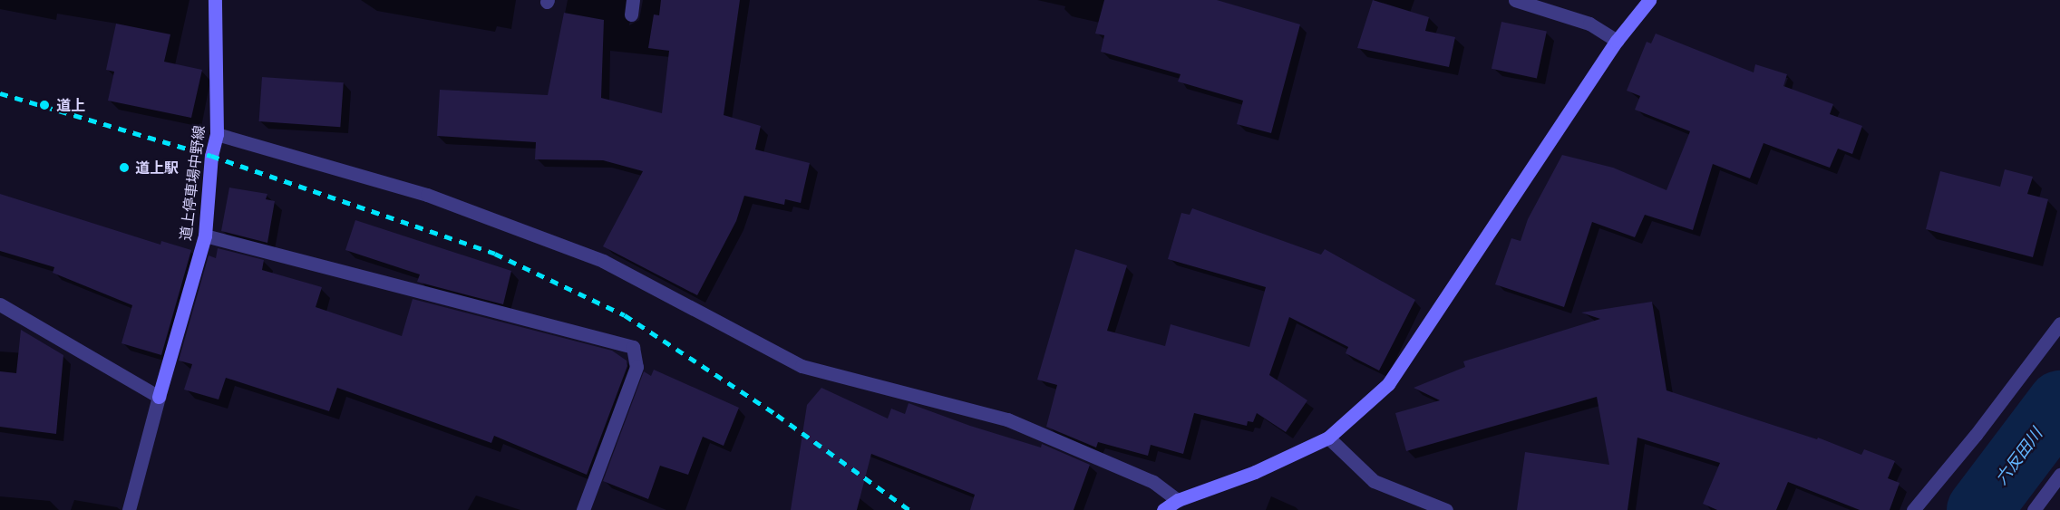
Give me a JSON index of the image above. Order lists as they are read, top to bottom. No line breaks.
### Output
{"streets":{"street":["道上停車場中野線"]},"water":["六反田川"],"places":["道上","道上駅"]}
